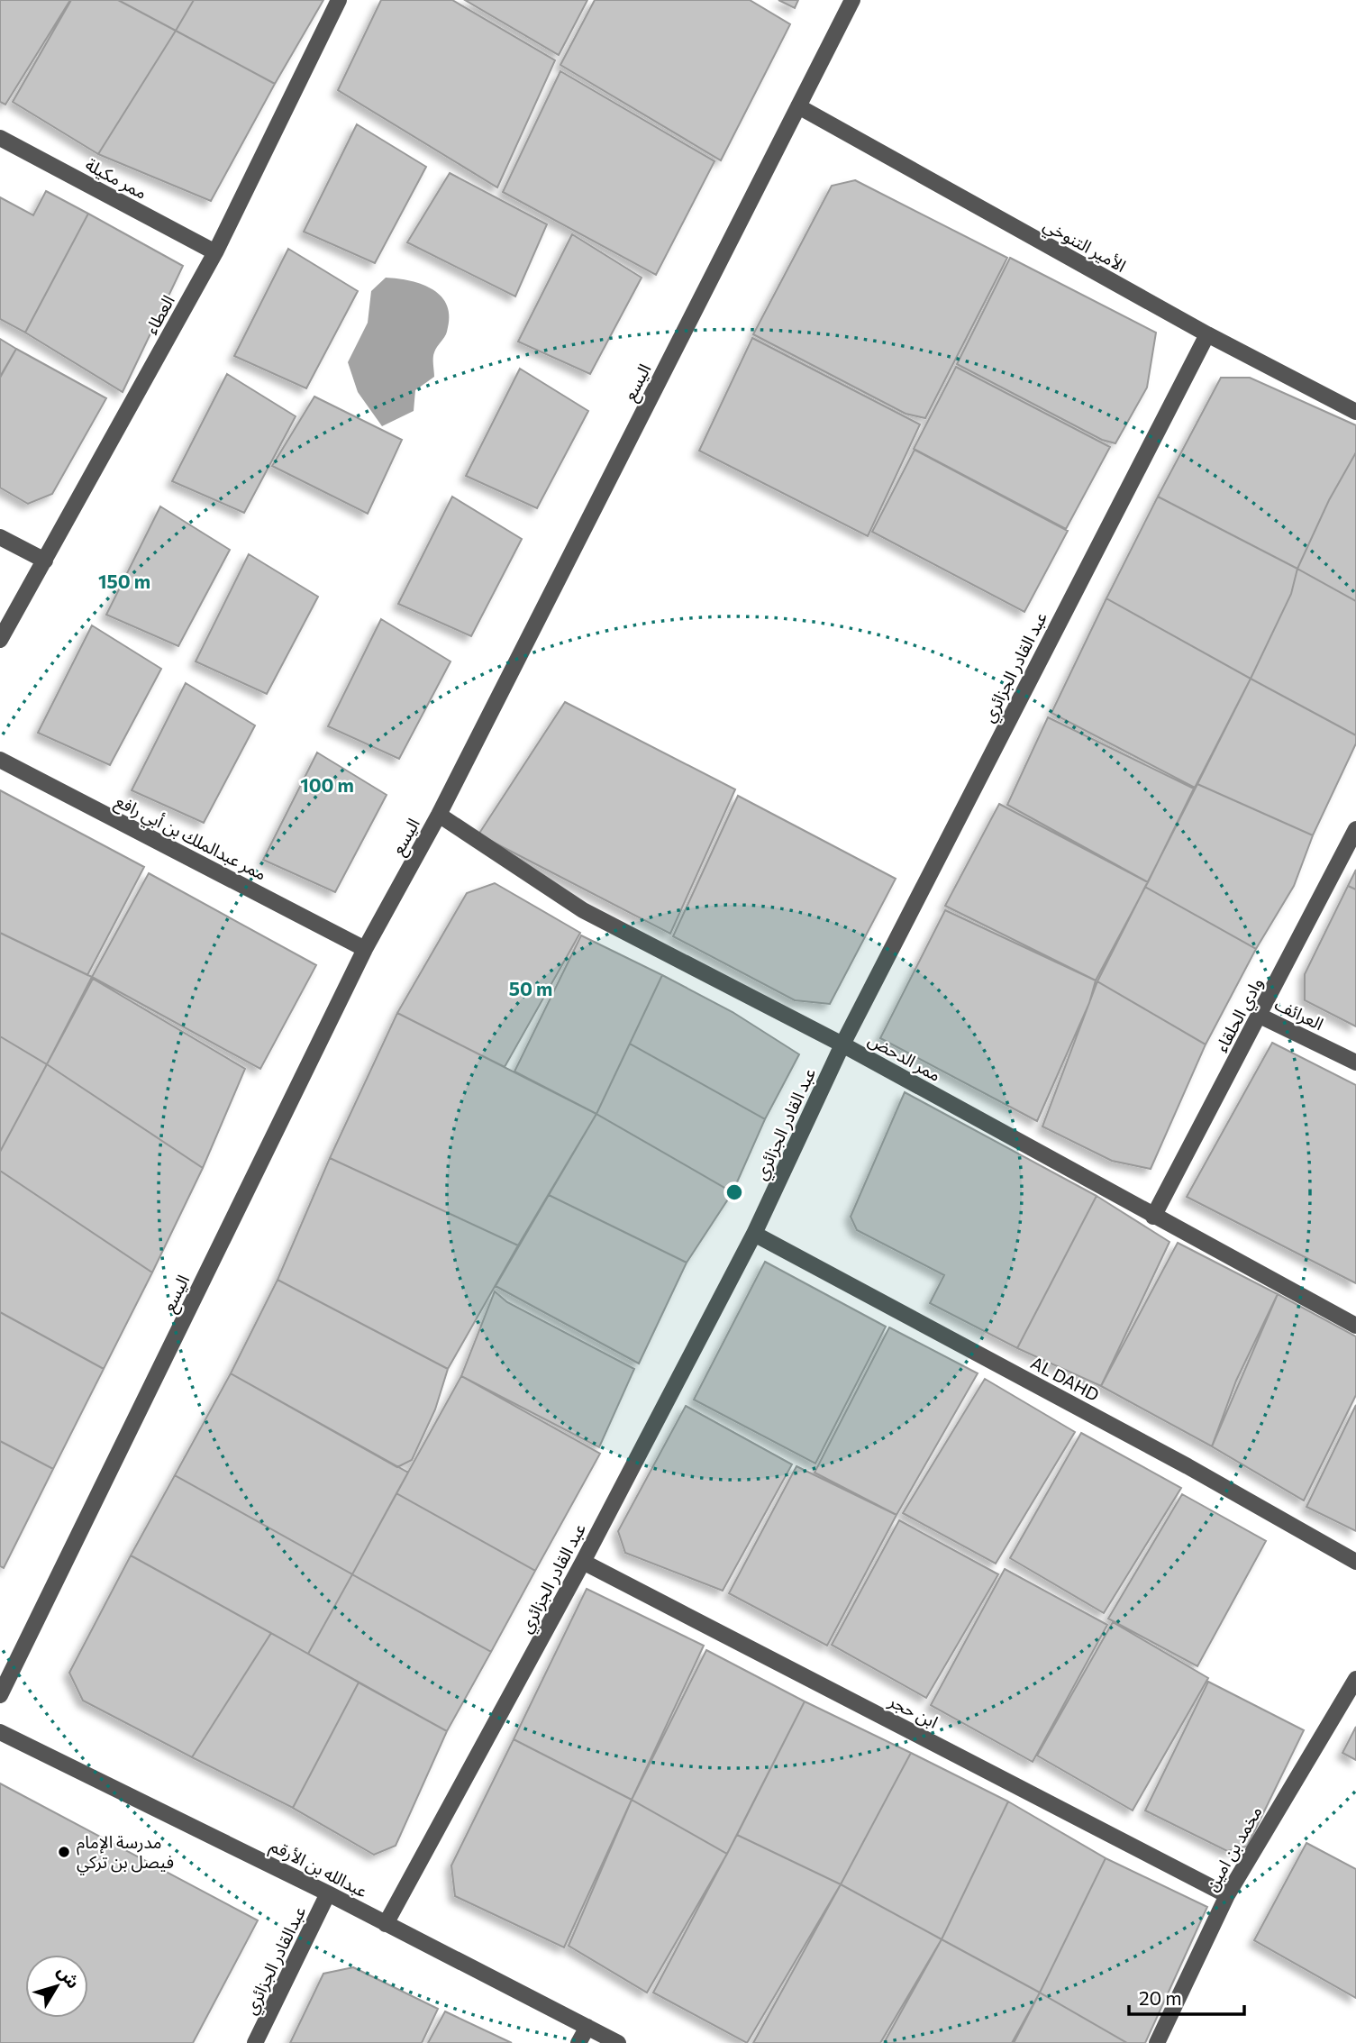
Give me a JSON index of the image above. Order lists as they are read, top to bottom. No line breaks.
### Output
{"streets":{"street":["ممر مكيلة","الأمير التنوخي","العطاء","اليسع","عبد القادر الجزائري","ممر عبدالملك بن أبي رافع","العرائف","وادي الحلقاء","ممر الدحض","AL DAHD","ابن حجر","مخمد بن امين","عبدالله بن الأرقم","عبدالقادر الجزائري"]},"crossings":[["ممر مكيلة","العطاء"],["الأمير التنوخي","اليسع"],["الأمير التنوخي","عبد القادر الجزائري"],["اليسع","ممر عبدالملك بن أبي رافع"],["اليسع","ممر الدحض"],["عبد القادر الجزائري","ممر الدحض"],["عبد القادر الجزائري","AL DAHD"],["عبد القادر الجزائري","ابن حجر"],["عبد القادر الجزائري","عبدالله بن الأرقم"],["العرائف","وادي الحلقاء"],["وادي الحلقاء","ممر الدحض"],["ابن حجر","مخمد بن امين"],["عبدالله بن الأرقم","عبدالقادر الجزائري"]],"places":["مدرسة الإمام فيصل بن تركي"],"scale_bar":"20 m","north":"top right","rings":["150 m","100 m","50 m"]}
